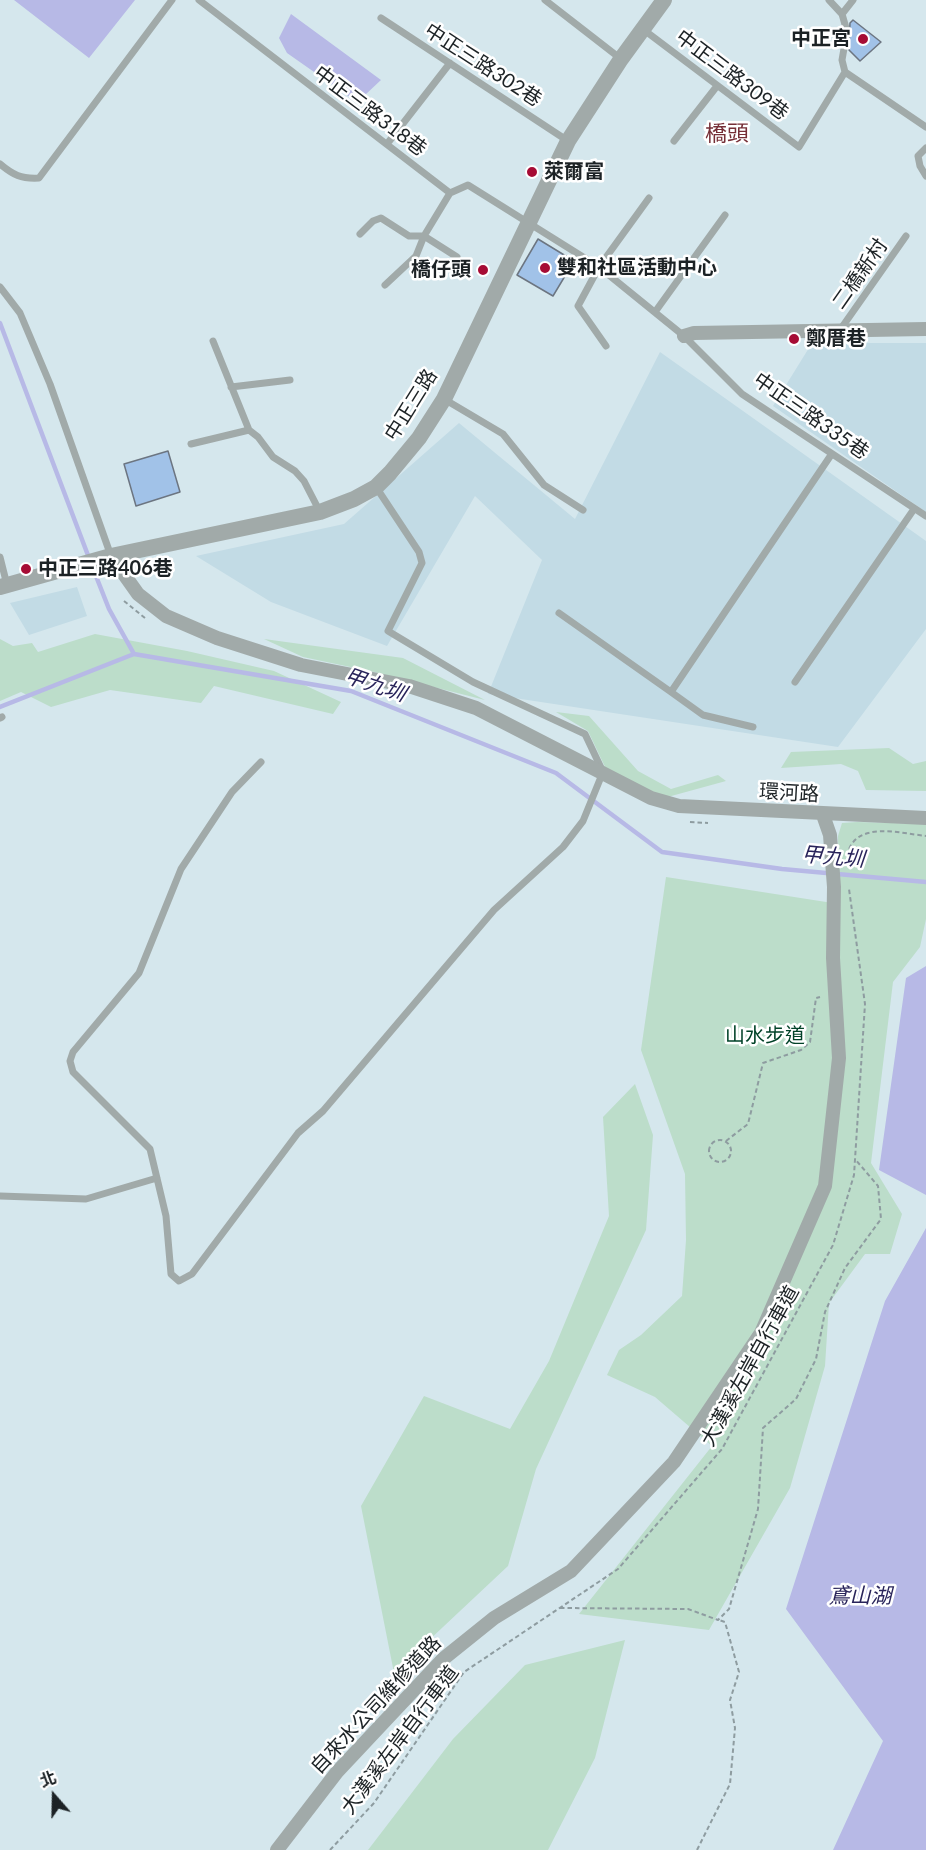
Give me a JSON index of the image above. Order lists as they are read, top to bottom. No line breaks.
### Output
{"streets":{"street":["中正三路","環河路","自來水公司維修道路"],"lane":["中正三路302巷","中正三路309巷","中正三路318巷","二橋新村","中正三路335巷"],"path":["大漢溪左岸自行車道"]},"crossings":[["中正三路302巷","中正三路"],["中正三路309巷","中正三路"],["中正三路","中正三路335巷"],["中正三路","環河路"],["環河路","自來水公司維修道路"],["大漢溪左岸自行車道","自來水公司維修道路"]],"districts":["橋頭"],"water":["甲九圳","鳶山湖"],"parks":["山水步道"],"places":["中正宮","萊爾富","雙和社區活動中心","橋仔頭","鄭厝巷","中正三路406巷"],"north":"top"}
